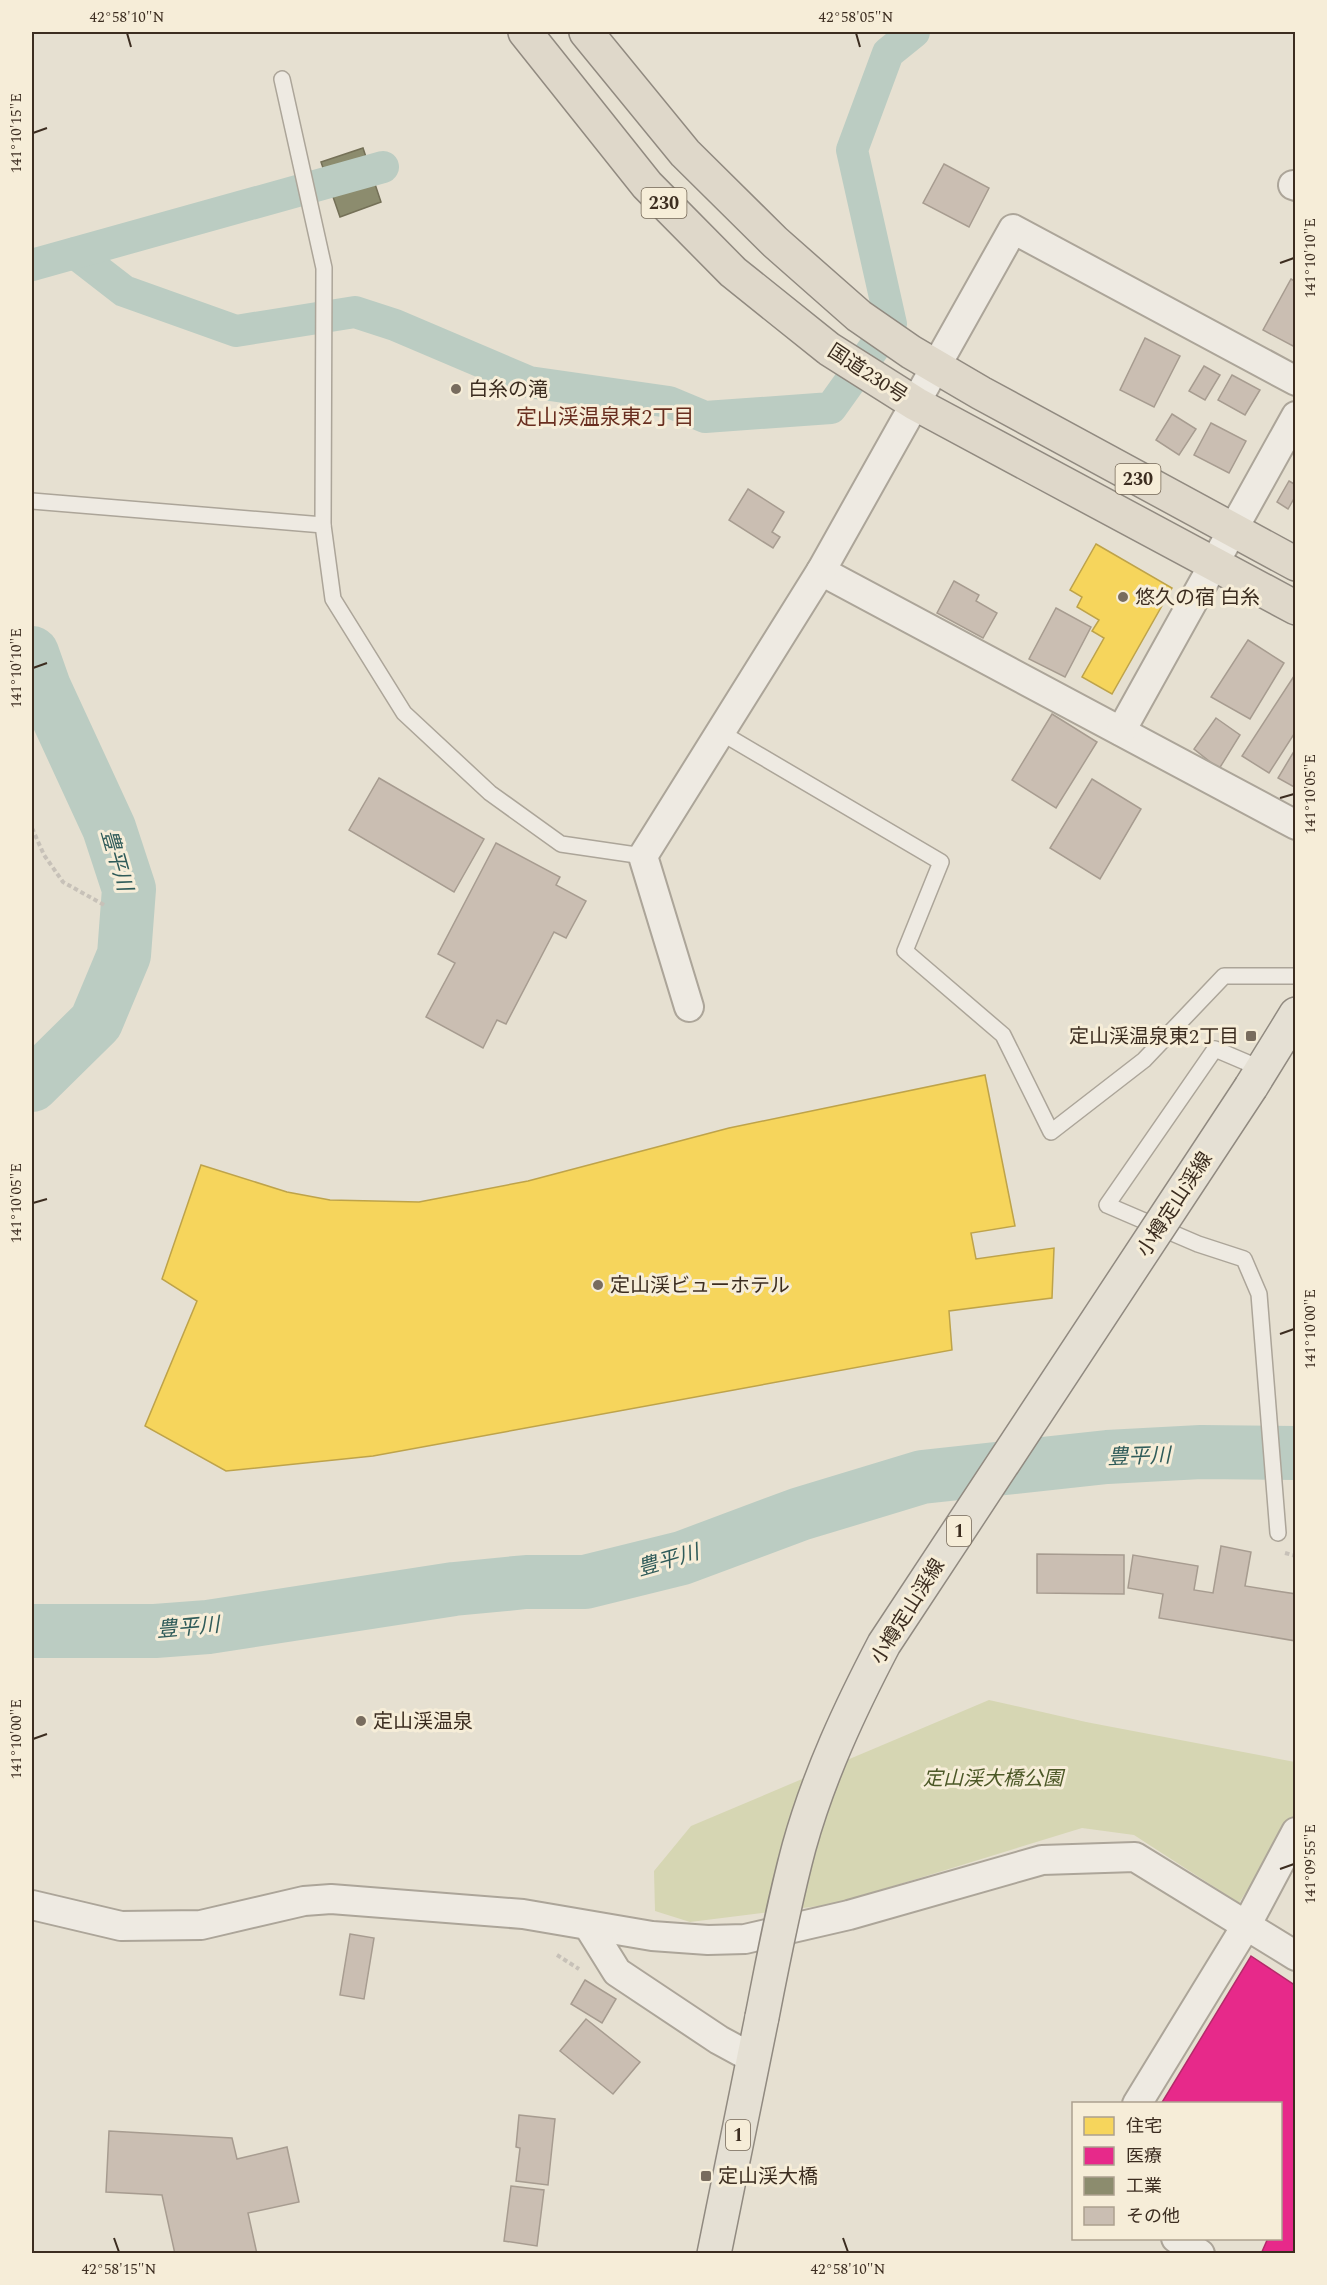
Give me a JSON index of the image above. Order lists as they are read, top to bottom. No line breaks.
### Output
{"streets":{"highway":["230","国道230号"],"main road":["小樽定山渓線","1"]},"districts":["定山渓温泉東2丁目"],"water":["豊平川"],"parks":["定山渓大橋公園"],"places":{"other":["白糸の滝","悠久の宿 白糸","定山渓ビューホテル","定山渓温泉"],"transit":["定山渓温泉東2丁目","定山渓大橋"]},"legend":["住宅","医療","工業","その他"],"coordinates":["42°58'10\"N","42°58'05\"N","141°10'15\"E","141°10'10\"E","141°10'05\"E","141°10'00\"E","141°09'55\"E","42°58'15\"N"]}
